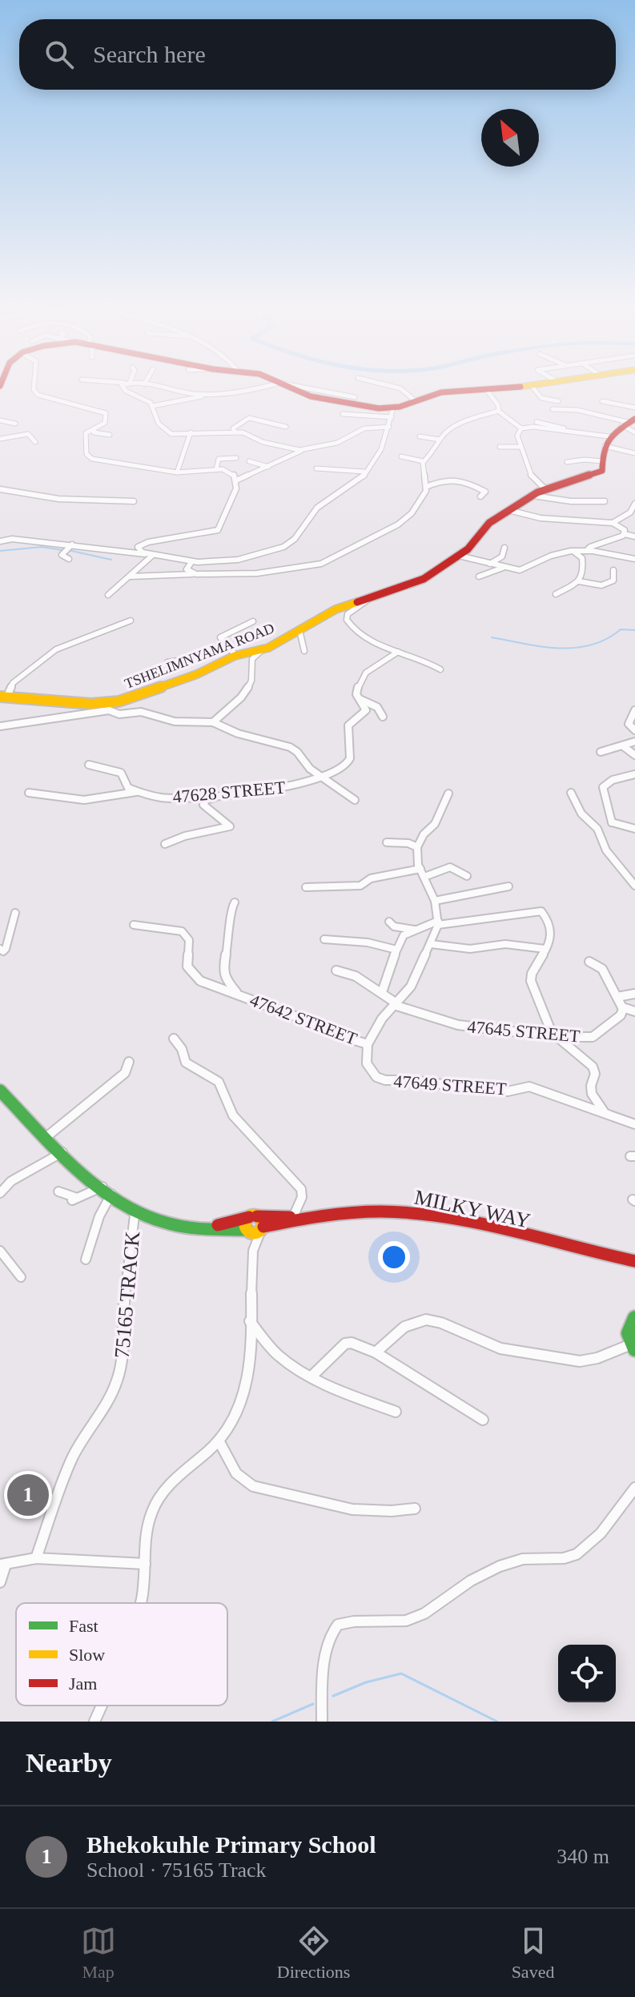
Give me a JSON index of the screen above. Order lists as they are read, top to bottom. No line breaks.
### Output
{"streets":{"street":["TSHELIMNYAMA ROAD","47628 STREET","47642 STREET","47645 STREET","47649 STREET","MILKY WAY","75165 TRACK"]},"crossings":[["47642 STREET","47649 STREET"],["MILKY WAY","75165 TRACK"]],"legend":["Fast","Slow","Jam"],"north":"top left","page":{"search":"Search here","pins":"1","heading":"Nearby","list":[{"mark":"1","name":"Bhekokuhle Primary School","note":"School · 75165 Track","value":"340 m"}],"nav":["Map","Directions","Saved"]}}
